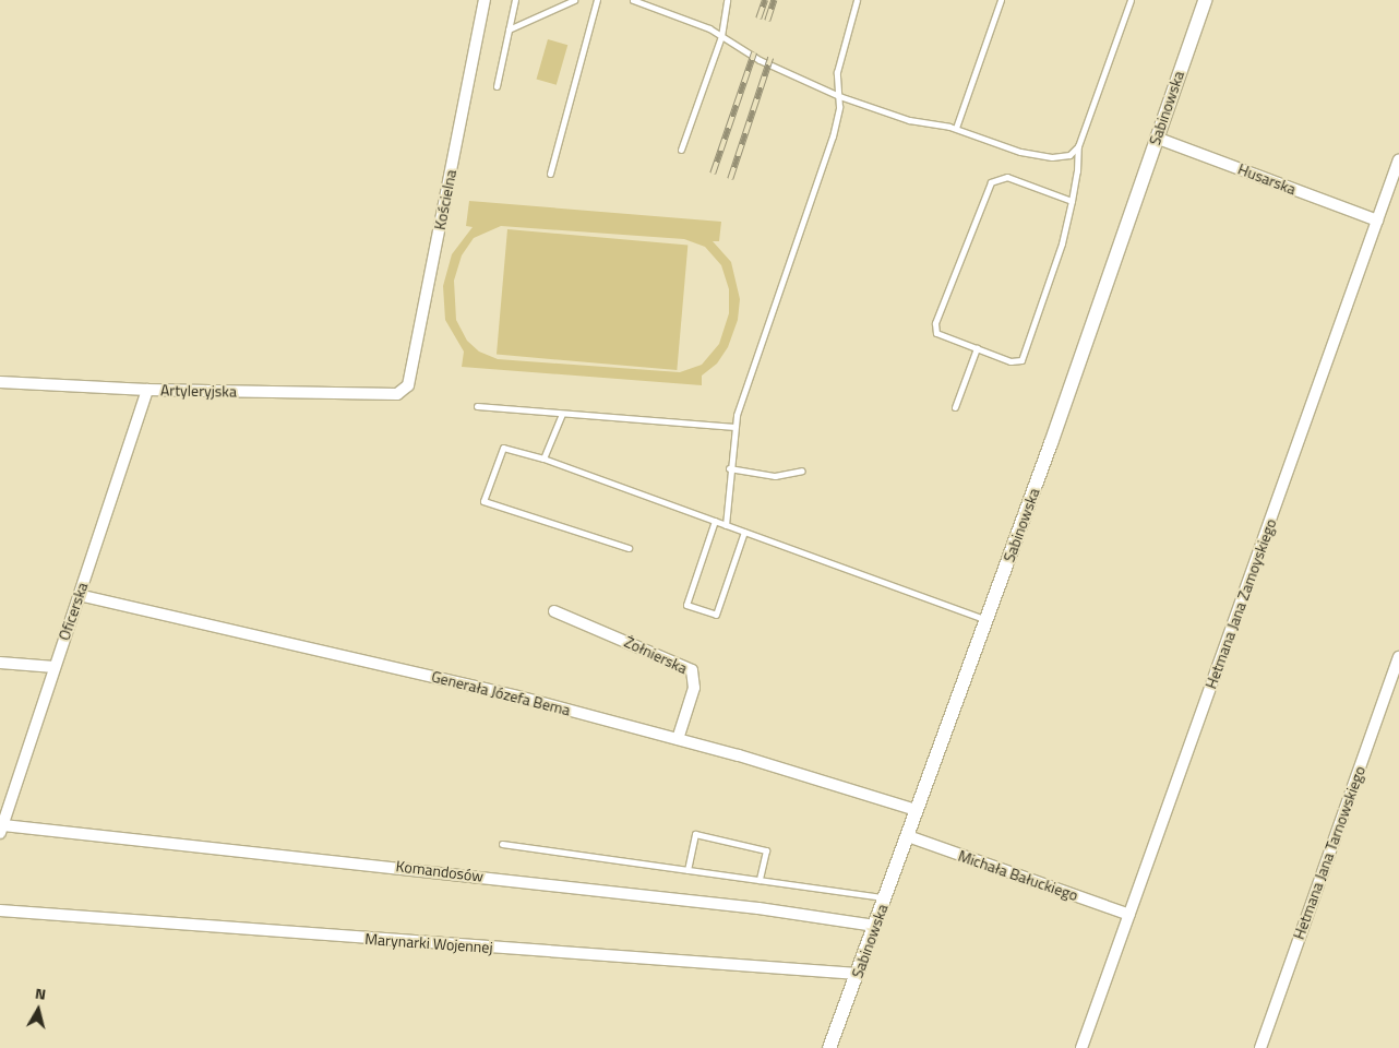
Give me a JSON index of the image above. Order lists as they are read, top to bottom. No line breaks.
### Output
{"streets":{"street":["Sabinowska","Husarska","Kościelna","Artyleryjska","Hetmana Jana Zamoyskiego","Oficerska","Żołnierska","Generała Józefa Bema","Hetmana Jana Tarnowskiego","Komandosów","Michała Bałuckiego","Marynarki Wojennej"]},"crossings":[["Sabinowska","Husarska"],["Sabinowska","Generała Józefa Bema"],["Sabinowska","Komandosów"],["Sabinowska","Michała Bałuckiego"],["Sabinowska","Marynarki Wojennej"],["Husarska","Hetmana Jana Zamoyskiego"],["Kościelna","Artyleryjska"],["Artyleryjska","Oficerska"],["Hetmana Jana Zamoyskiego","Michała Bałuckiego"],["Oficerska","Generała Józefa Bema"],["Oficerska","Komandosów"],["Żołnierska","Generała Józefa Bema"]],"north":"top"}
